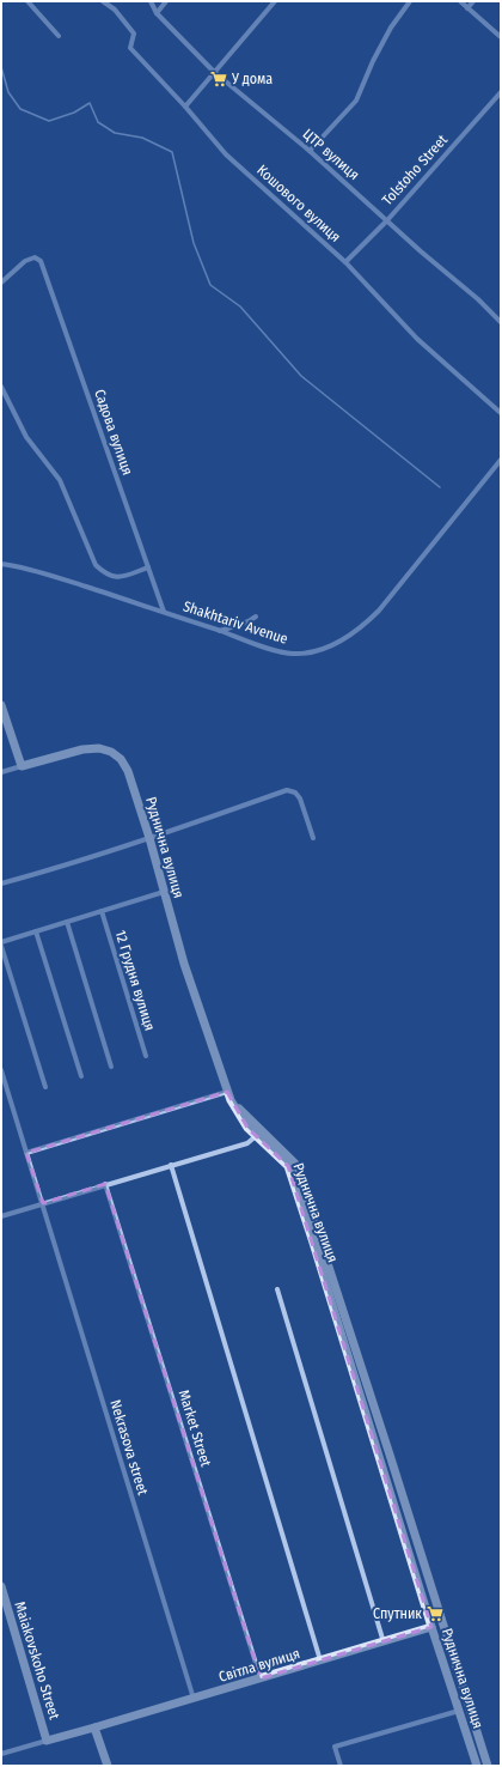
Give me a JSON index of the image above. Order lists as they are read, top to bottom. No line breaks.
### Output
{"streets":{"main road":["Руднична вулиця","Maiakovskoho Street","Світла вулиця"],"street":["ЦТР вулиця","Tolstoho Street","Кошового вулиця","Садова вулиця","Shakhtariv Avenue","12 Грудня вулиця","Market Street","Nekrasova street"]},"crossings":[["ЦТР вулиця","Tolstoho Street"],["Tolstoho Street","Кошового вулиця"],["Садова вулиця","Shakhtariv Avenue"],["Руднична вулиця","Світла вулиця"],["Market Street","Світла вулиця"],["Nekrasova street","Світла вулиця"],["Maiakovskoho Street","Світла вулиця"]],"places":{"supermarket":["У дома","Спутник"]}}
